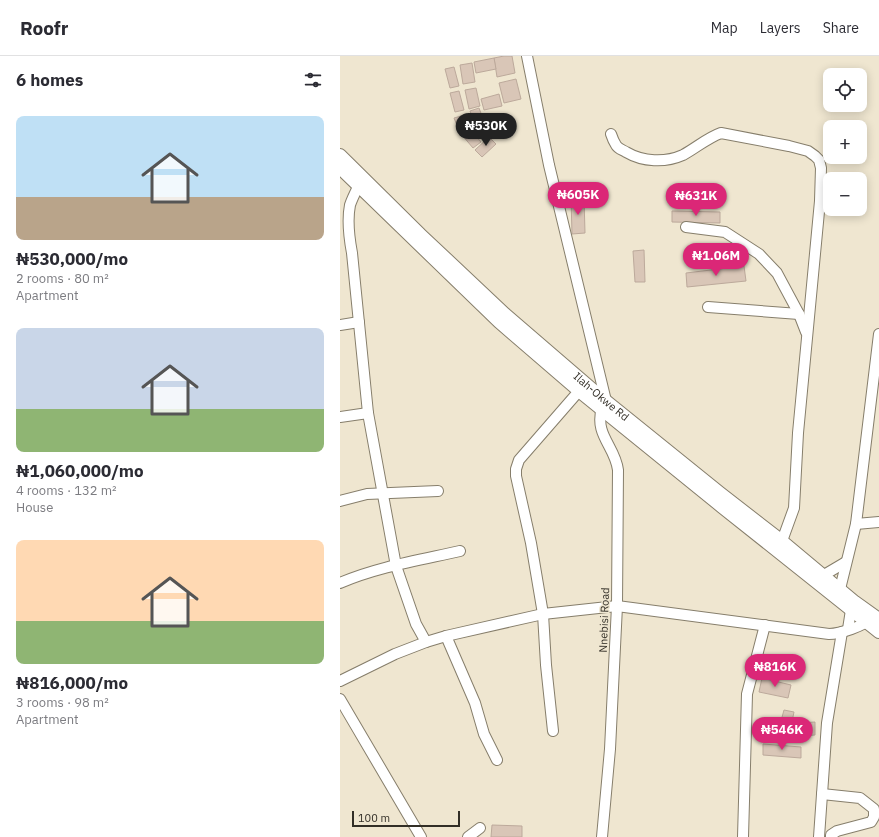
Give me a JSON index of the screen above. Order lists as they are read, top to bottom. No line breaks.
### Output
{"streets":{"main road":["Ilah-Okwe Rd"],"street":["Nnebisi Road"]},"crossings":[["Ilah-Okwe Rd","Nnebisi Road"]],"scale_bar":"100 m","page":{"header":"Roofr","nav":["Map","Layers","Share"],"heading":"6 homes","map_buttons":["+","−"],"list":[{"name":"₦530,000/mo","note":"2 rooms · 80 m² · Apartment"},{"name":"₦1,060,000/mo","note":"4 rooms · 132 m² · House"},{"name":"₦816,000/mo","note":"3 rooms · 98 m² · Apartment"}],"price":["₦530K","₦605K","₦631K","₦1.06M","₦816K","₦546K"],"scale":"100 m"}}
